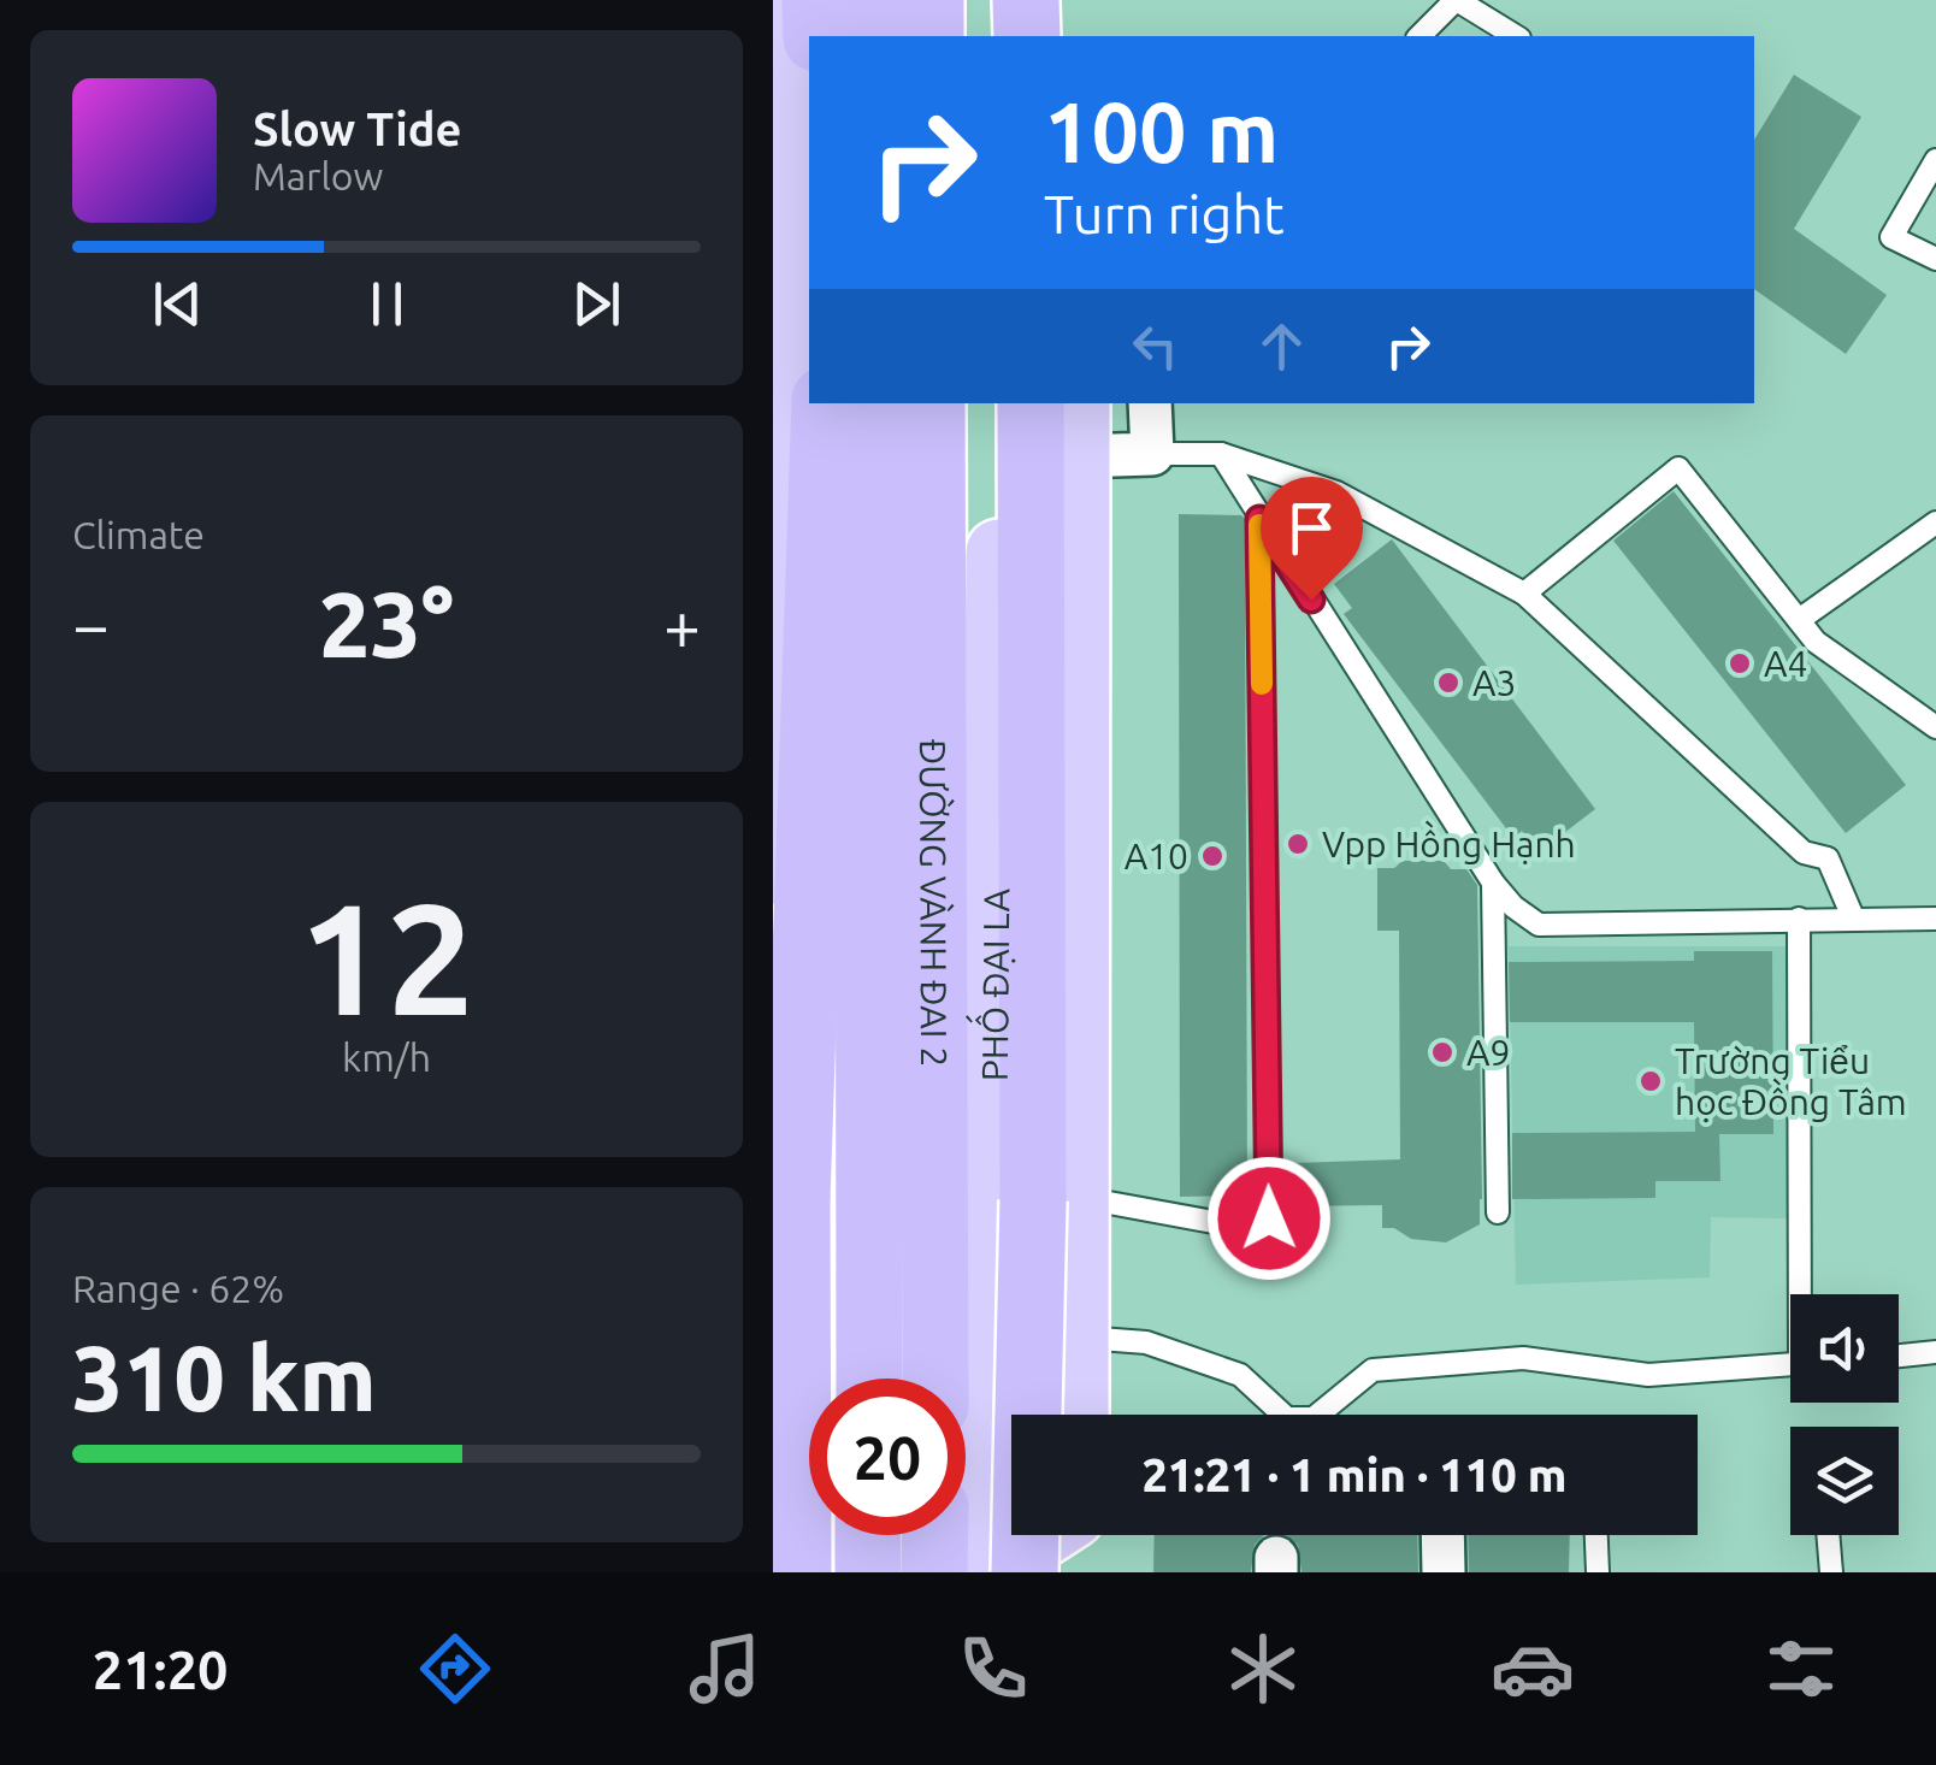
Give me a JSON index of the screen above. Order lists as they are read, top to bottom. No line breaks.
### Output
{"streets":{"highway":["ĐƯỜNG VÀNH ĐAI 2"],"main road":["PHỐ ĐẠI LA"]},"places":["A4","A3","Vpp Hồng Hạnh","A10","A9","Trường Tiểu học Đồng Tâm"],"page":{"turn":["100 m","Turn right"],"song":["Slow Tide","Marlow"],"tile":["Climate",["12","km/h"],["Range · 62%","310 km"]],"heat":["−","23°","+"],"limit":"20","trip":"21:21 · 1 min · 110 m","tabs":"21:20"}}
